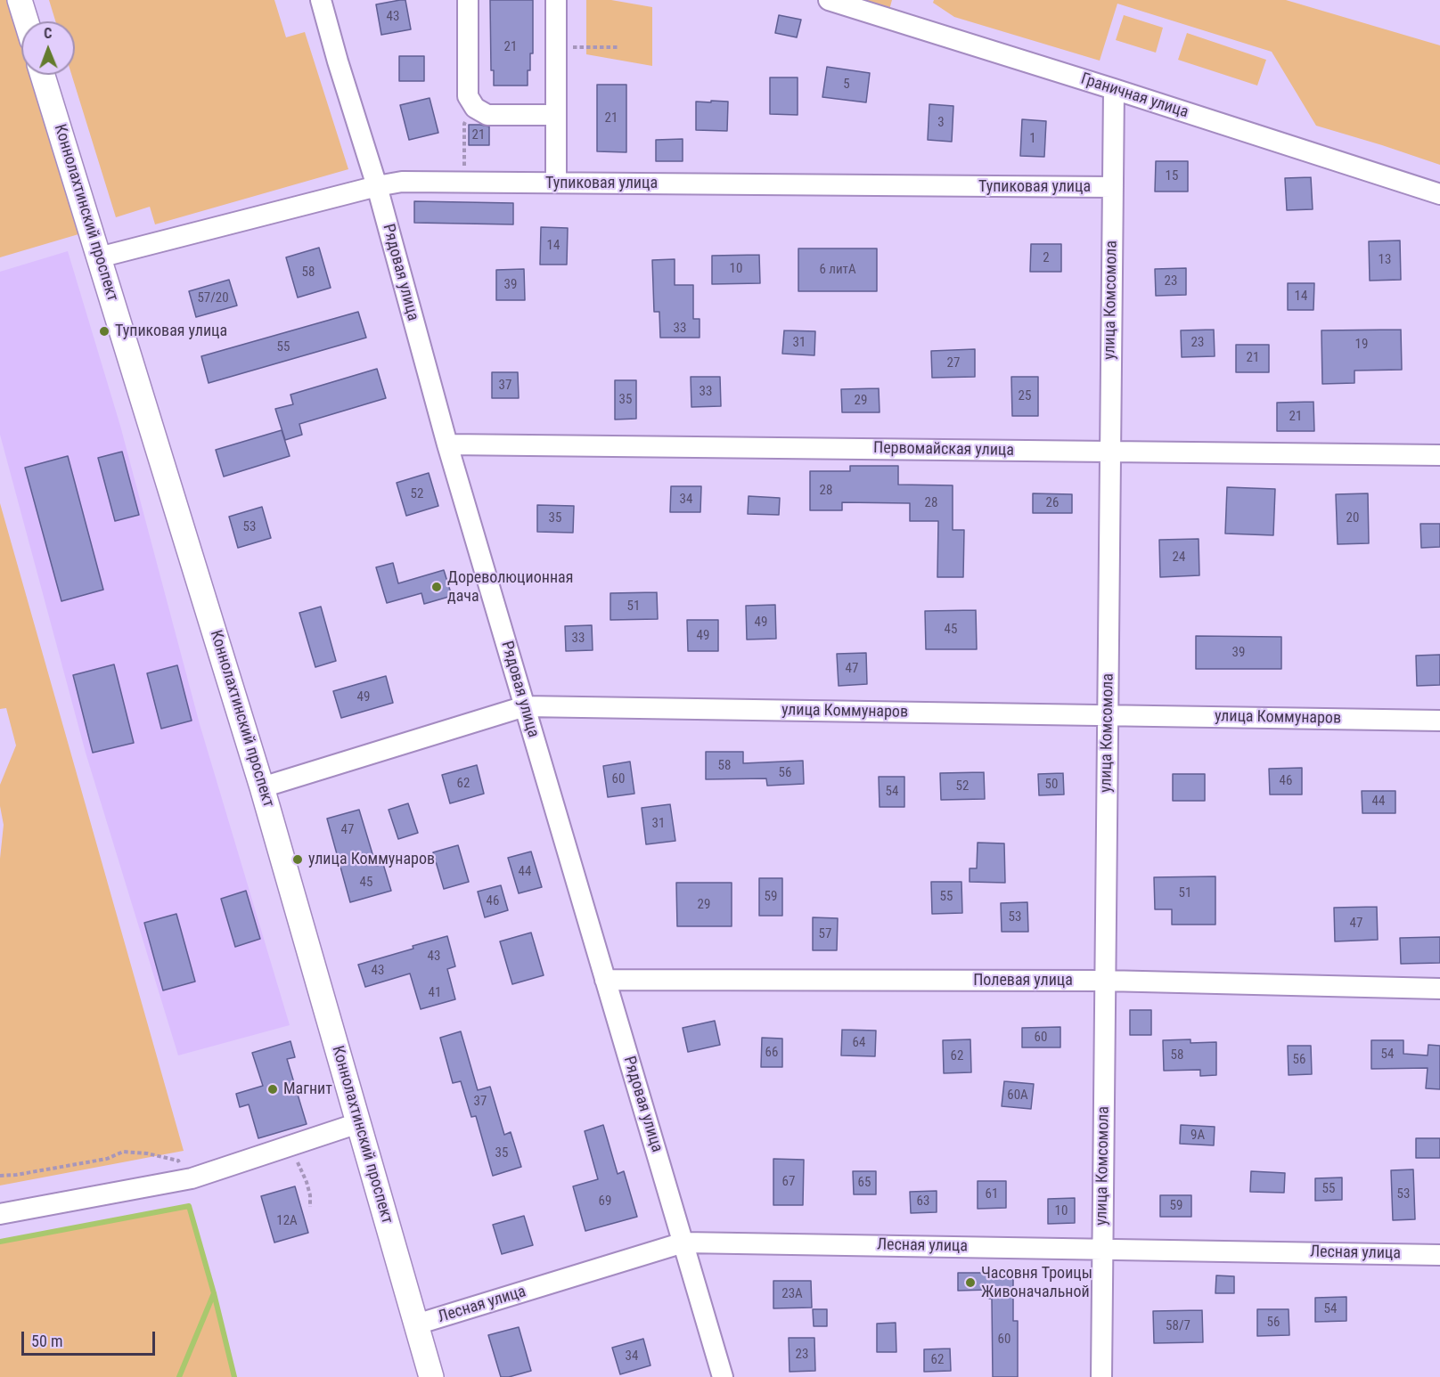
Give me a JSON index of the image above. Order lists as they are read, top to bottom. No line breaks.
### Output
{"streets":{"main road":["Коннолахтинский проспект"],"street":["Граничная улица","Тупиковая улица","Рядовая улица","улица Комсомола","Первомайская улица","улица Коммунаров","Полевая улица","Лесная улица"]},"crossings":[["Граничная улица","улица Комсомола"],["Тупиковая улица","Коннолахтинский проспект"],["Тупиковая улица","Рядовая улица"],["Тупиковая улица","улица Комсомола"],["Коннолахтинский проспект","улица Коммунаров"],["Коннолахтинский проспект","Лесная улица"],["Рядовая улица","Первомайская улица"],["Рядовая улица","улица Коммунаров"],["Рядовая улица","Полевая улица"],["Рядовая улица","Лесная улица"],["улица Комсомола","Первомайская улица"],["улица Комсомола","улица Коммунаров"],["улица Комсомола","Полевая улица"],["улица Комсомола","Лесная улица"]],"places":["Тупиковая улица","Дореволюционная дача","улица Коммунаров","Магнит","Часовня Троицы Живоначальной"],"house_numbers":["43","21","5","21","3","21","1","15","14","2","13","10","6 литА","58","23","39","14","57/20","33","31","23","19","55","21","27","37","33","25","35","29","21","28","52","34","28","26","35","20","53","24","51","49","45","49","33","39","47","49","58","56","60","46","62","50","52","54","44","31","47","44","45","51","59","55","46","29","53","47","57","43","43","41","60","64","66","54","58","62","56","60А","37","9А","35","67","65","55","61","53","69","63","59","10","12А","23А","54","56","58/7","60","23","34","62"],"scale_bar":"50 m","north":"top"}
